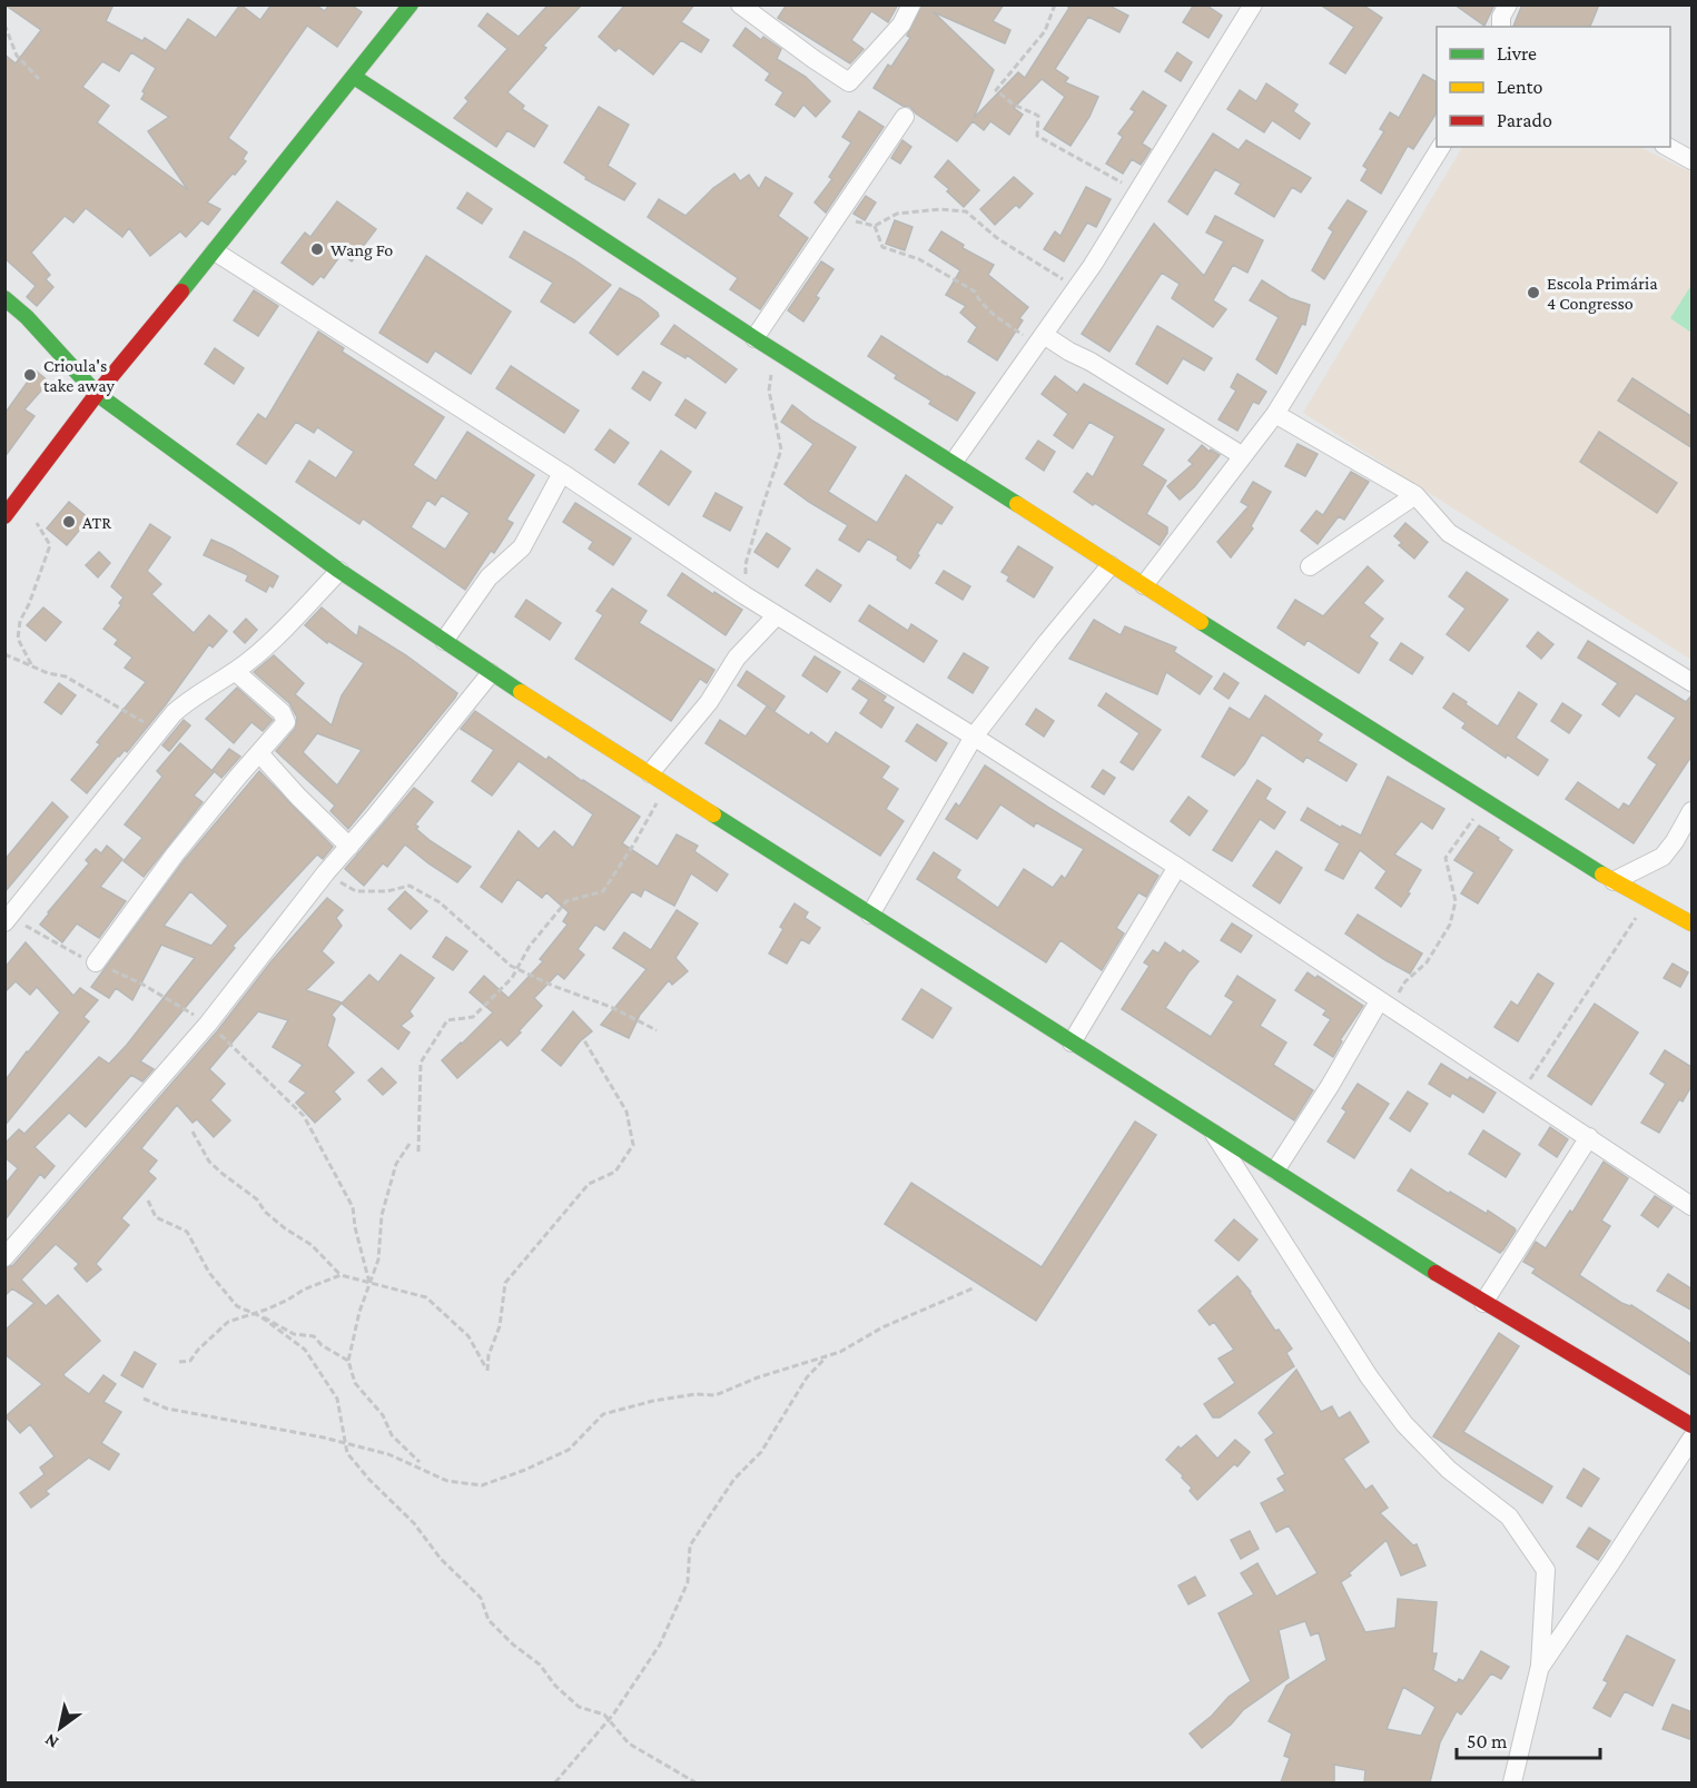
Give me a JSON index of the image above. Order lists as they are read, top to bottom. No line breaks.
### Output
{"places":["Wang Fo","Escola Primária 4 Congresso","Crioula's take away","ATR"],"legend":["Livre","Lento","Parado"],"scale_bar":"50 m","north":"bottom left"}
